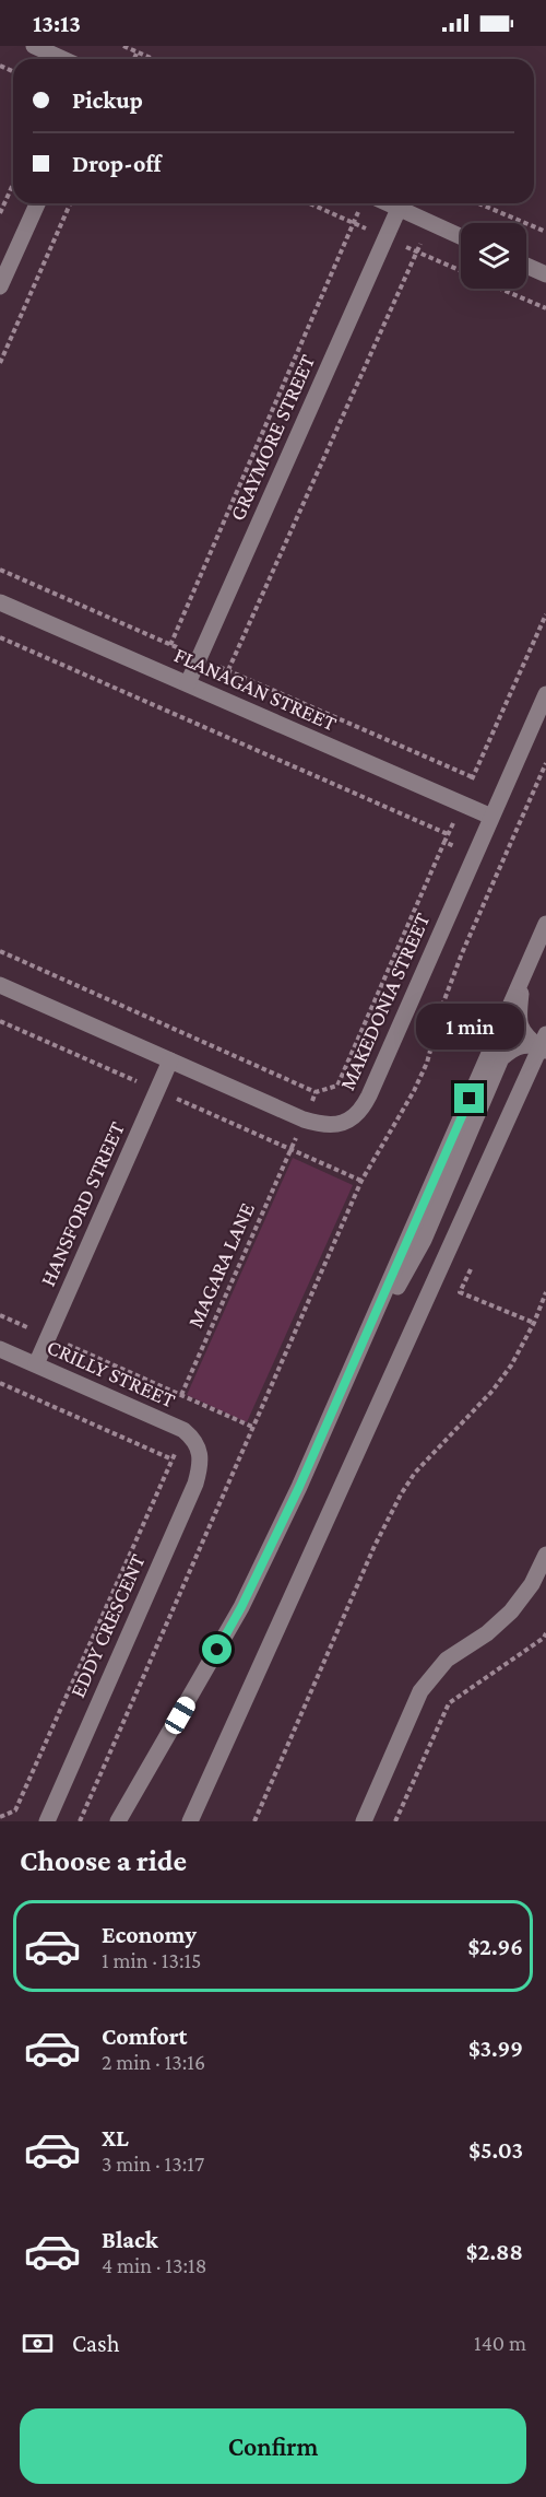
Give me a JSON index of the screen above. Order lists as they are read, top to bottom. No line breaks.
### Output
{"streets":{"street":["GRAYMORE STREET","FLANAGAN STREET","MAKEDONIA STREET","HANSFORD STREET","CRILLY STREET","EDDY CRESCENT"],"path":["MAGARA LANE"]},"crossings":[["GRAYMORE STREET","FLANAGAN STREET"],["FLANAGAN STREET","MAKEDONIA STREET"],["MAKEDONIA STREET","HANSFORD STREET"],["MAKEDONIA STREET","MAGARA LANE"],["HANSFORD STREET","CRILLY STREET"],["CRILLY STREET","EDDY CRESCENT"]],"page":{"status":"13:13","banner":["Pickup","Drop-off"],"bubble":"1 min","heading":"Choose a ride","list":[{"name":"Economy","note":"1 min · 13:15","value":"$2.96"},{"name":"Comfort","note":"2 min · 13:16","value":"$3.99"},{"name":"XL","note":"3 min · 13:17","value":"$5.03"},{"name":"Black","note":"4 min · 13:18","value":"$2.88"}],"pay":["Cash","140 m"],"buttons":"Confirm"}}
